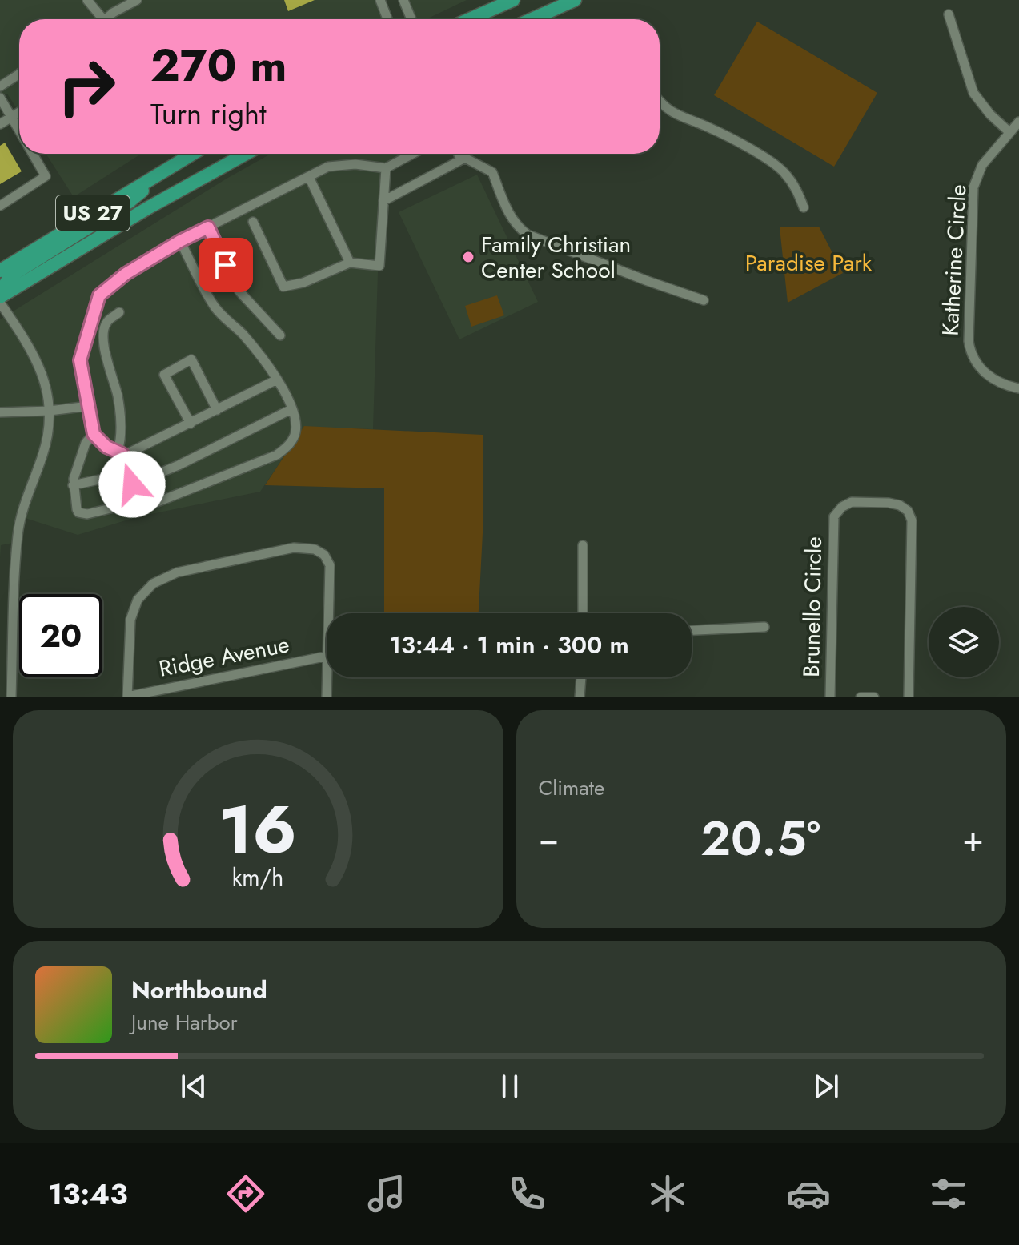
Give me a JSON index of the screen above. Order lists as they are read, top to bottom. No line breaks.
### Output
{"streets":{"highway":["US 27"],"street":["Katherine Circle","Brunello Circle","Ridge Avenue"]},"parks":["Paradise Park"],"places":["Family Christian Center School"],"page":{"turn":["270 m","Turn right"],"limit":"20","trip":"13:44 · 1 min · 300 m","tile":"Climate","heat":["−","20.5°","+"],"song":["Northbound","June Harbor"],"tabs":"13:43","gauge":["16","km/h"]}}
